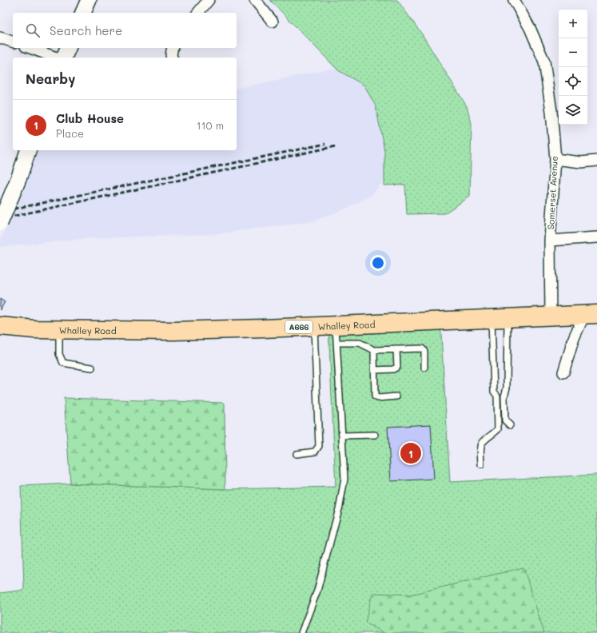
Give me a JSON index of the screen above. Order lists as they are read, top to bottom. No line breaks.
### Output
{"streets":{"highway":["Whalley Road","A666"],"street":["Somerset Avenue"]},"crossings":[["Somerset Avenue","Whalley Road"]],"page":{"map_buttons":["+","−"],"search":"Search here","heading":"Nearby","list":[{"mark":"1","name":"Club House","note":"Place","value":"110 m"}],"pins":"1"}}
